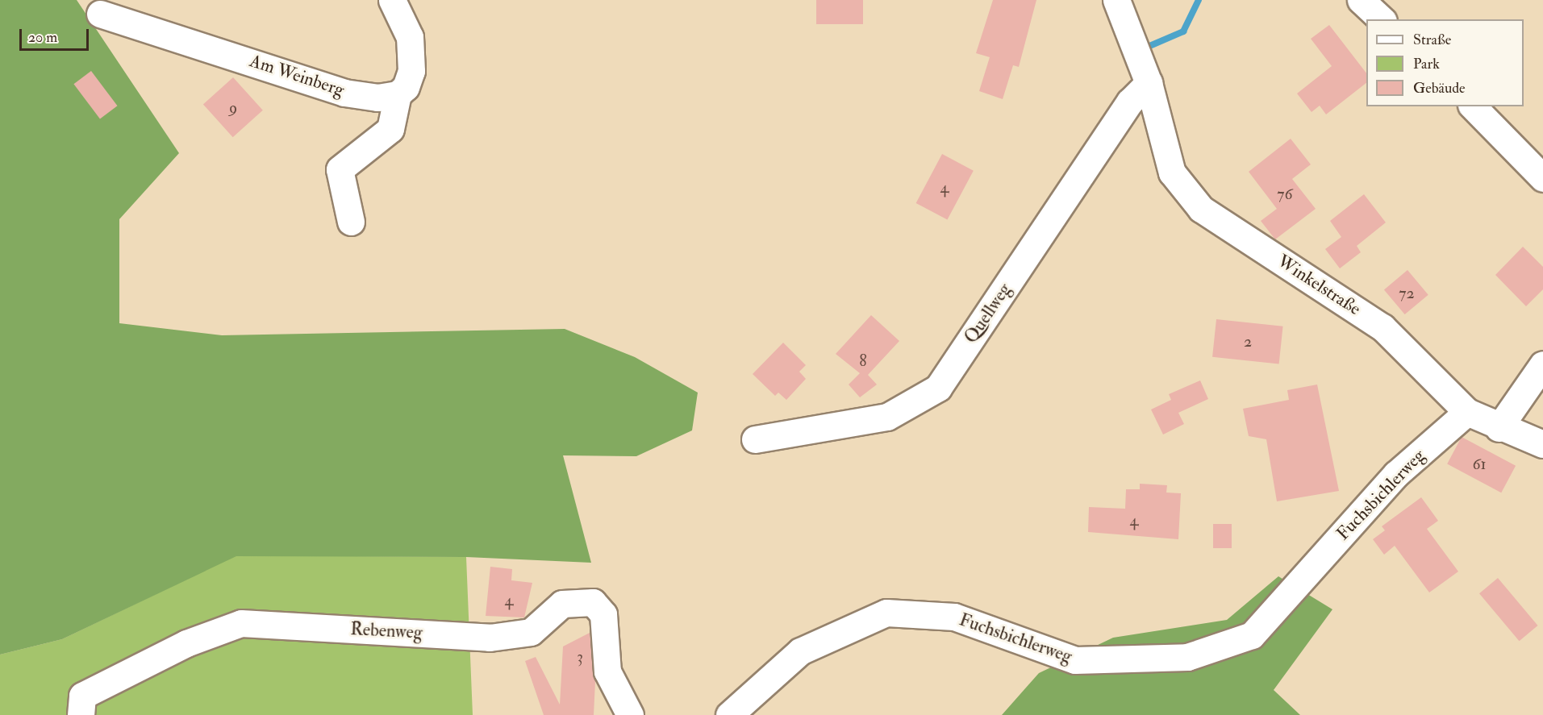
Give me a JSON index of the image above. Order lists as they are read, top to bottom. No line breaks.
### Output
{"streets":{"street":["Am Weinberg","Winkelstraße","Quellweg","Fuchsbichlerweg","Rebenweg"]},"crossings":[["Winkelstraße","Quellweg"],["Winkelstraße","Fuchsbichlerweg"]],"house_numbers":["9","4","76","72","2","8","61","4","4","3"],"legend":["Straße","Park","Gebäude"],"scale_bar":"20 m"}
